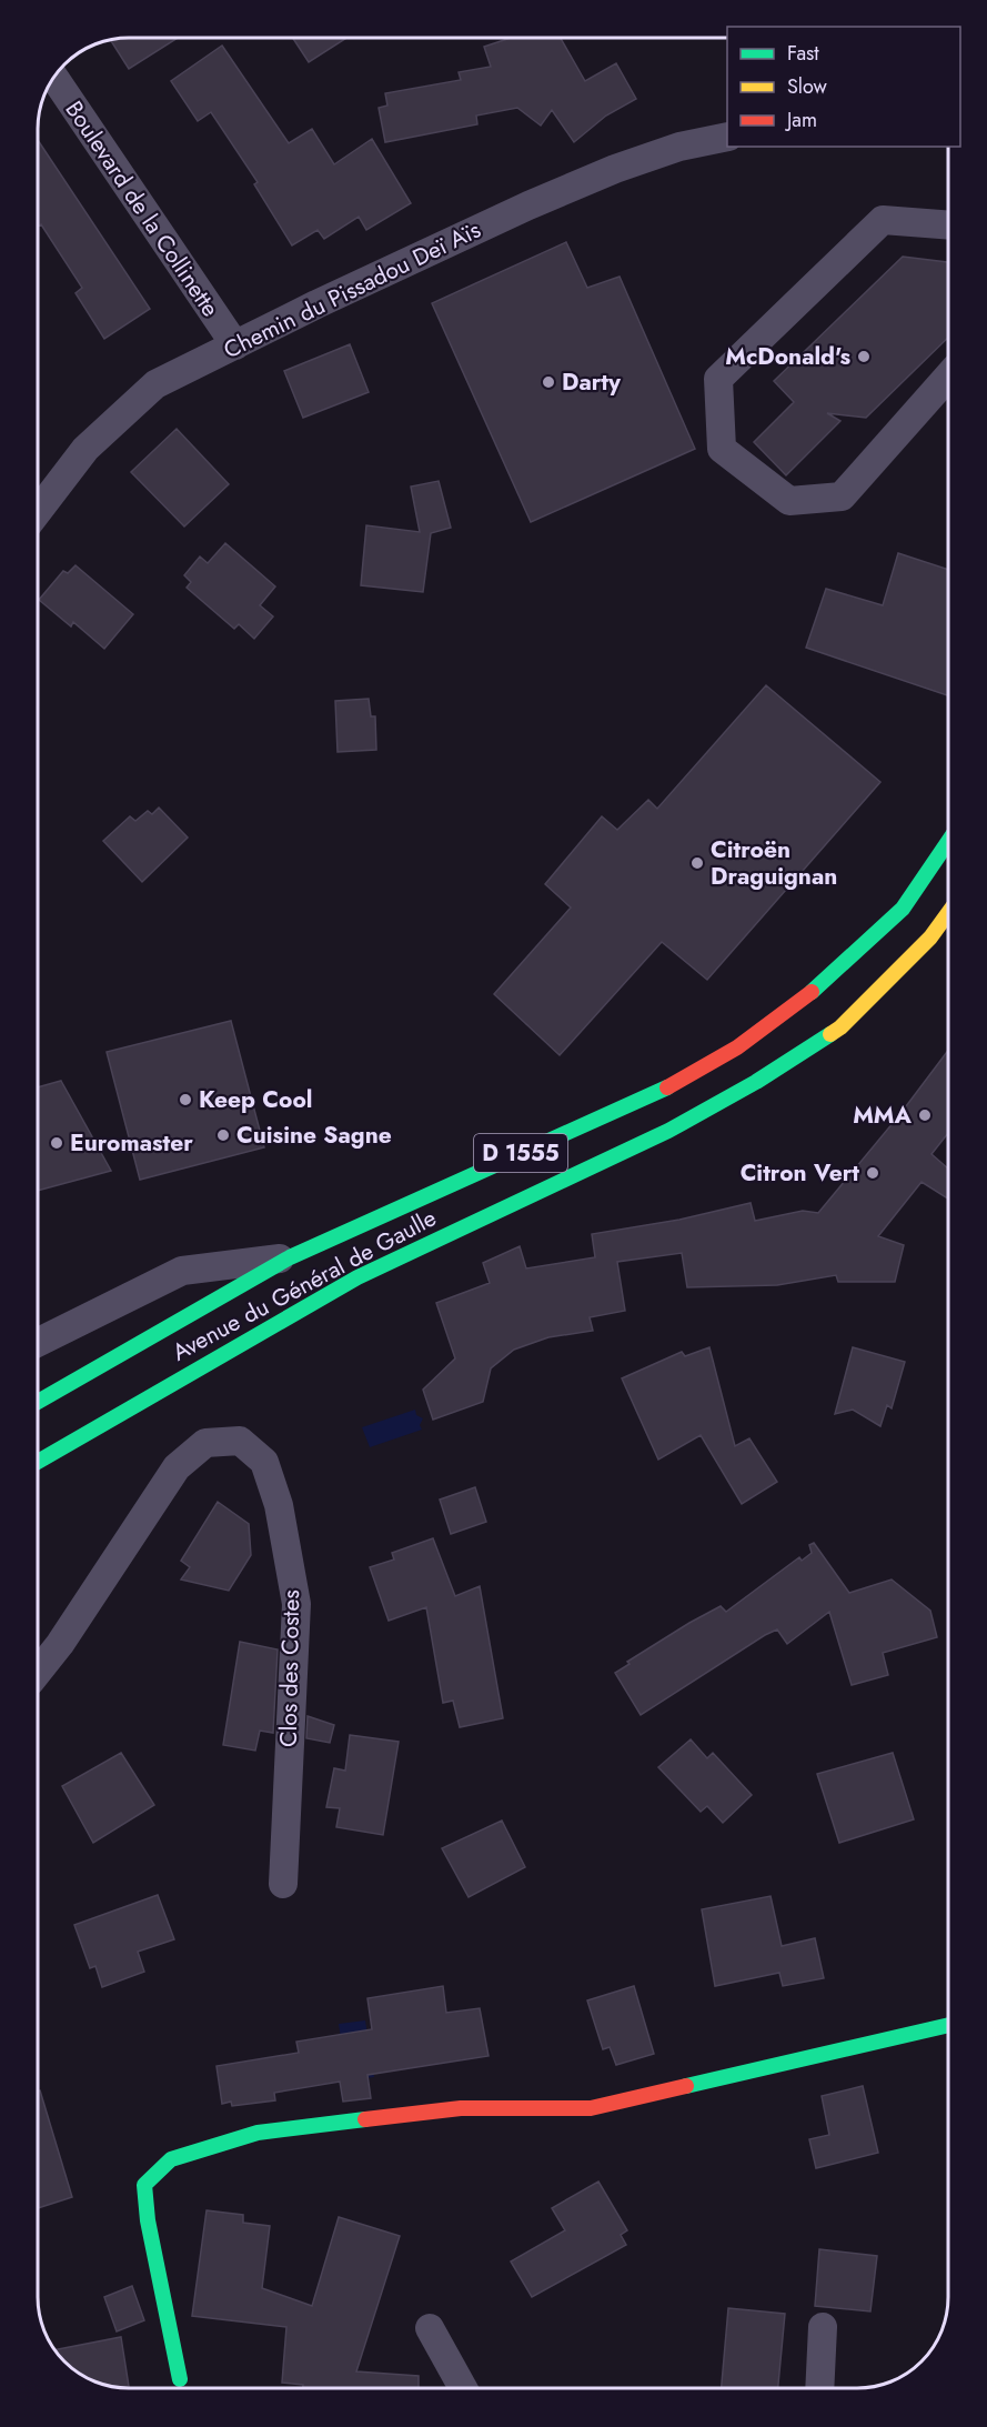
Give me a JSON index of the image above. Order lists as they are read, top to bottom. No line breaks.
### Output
{"streets":{"main road":["D 1555","Avenue du Général de Gaulle"],"street":["Boulevard de la Collinette","Chemin du Pissadou Deï Aïs","Clos des Costes"]},"crossings":[["Boulevard de la Collinette","Chemin du Pissadou Deï Aïs"]],"places":["McDonald's","Darty","Citroën Draguignan","Keep Cool","MMA","Cuisine Sagne","Euromaster","Citron Vert"],"legend":["Fast","Slow","Jam"]}
